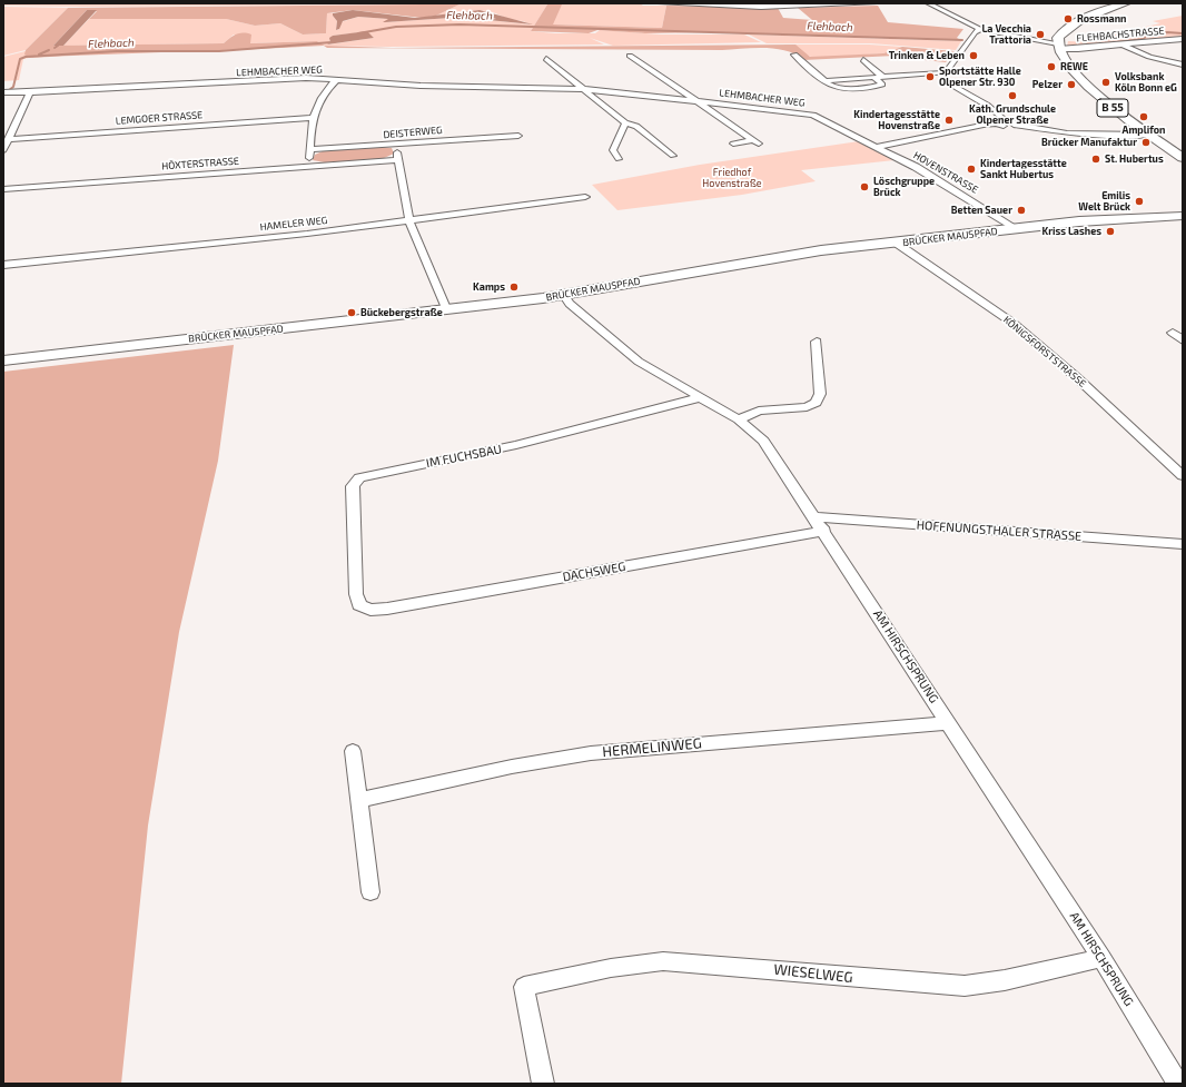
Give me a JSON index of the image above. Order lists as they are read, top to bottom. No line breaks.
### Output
{"streets":{"main road":["B 55","BRÜCKER MAUSPFAD"],"street":["FLEHBACHSTRASSE","LEHMBACHER WEG","LEMGOER STRASSE","DEISTERWEG","HÖXTERSTRASSE","HOVENSTRASSE","HAMELER WEG","KÖNIGSFORSTSTRASSE","IM FUCHSBAU","HOFFNUNGSTHALER STRASSE","DACHSWEG","AM HIRSCHSPRUNG","HERMELINWEG","WIESELWEG"]},"crossings":[["FLEHBACHSTRASSE","B 55"],["LEHMBACHER WEG","HOVENSTRASSE"],["B 55","HOVENSTRASSE"],["HOVENSTRASSE","BRÜCKER MAUSPFAD"],["BRÜCKER MAUSPFAD","KÖNIGSFORSTSTRASSE"],["BRÜCKER MAUSPFAD","AM HIRSCHSPRUNG"],["IM FUCHSBAU","DACHSWEG"],["IM FUCHSBAU","AM HIRSCHSPRUNG"],["HOFFNUNGSTHALER STRASSE","DACHSWEG"],["HOFFNUNGSTHALER STRASSE","AM HIRSCHSPRUNG"],["DACHSWEG","AM HIRSCHSPRUNG"],["AM HIRSCHSPRUNG","HERMELINWEG"],["AM HIRSCHSPRUNG","WIESELWEG"]],"water":["Flehbach"],"parks":["Friedhof Hovenstraße"],"places":["Rossmann","La Vecchia Trattoria","Trinken & Leben","REWE","Sportstätte Halle Olpener Str. 930","Volksbank Köln Bonn eG","Pelzer","Kath. Grundschule Olpener Straße","Amplifon","Kindertagesstätte Hovenstraße","Brücker Manufaktur","St. Hubertus","Kindertagesstätte Sankt Hubertus","Löschgruppe Brück","Emilis Welt Brück","Betten Sauer","Kriss Lashes","Kamps","Bückebergstraße"]}
